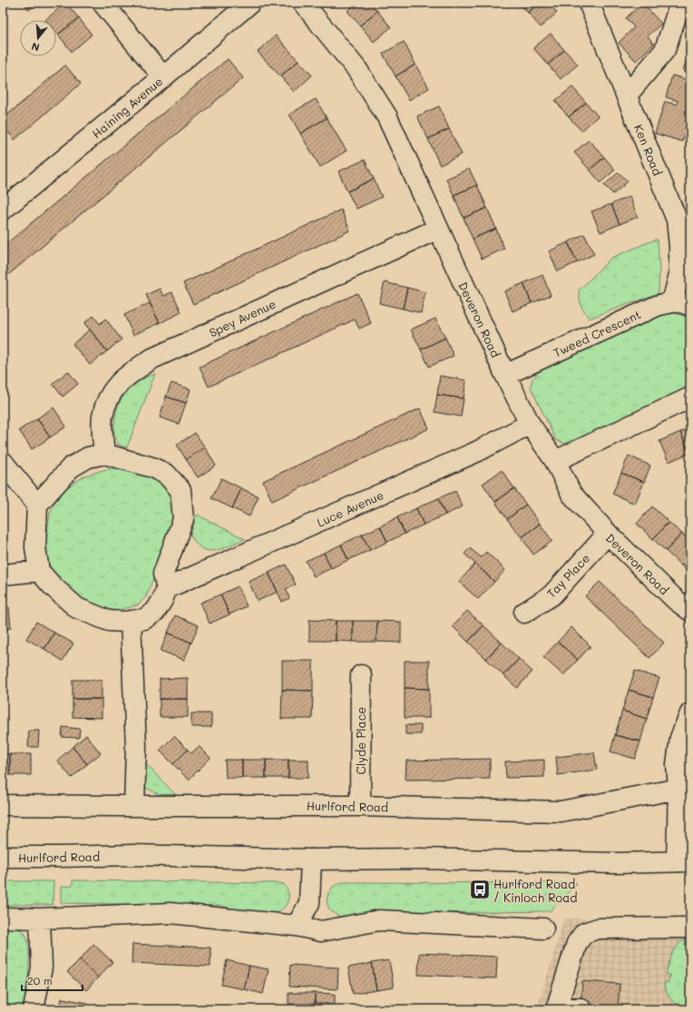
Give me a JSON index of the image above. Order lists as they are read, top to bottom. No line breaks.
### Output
{"streets":{"street":["Haining Avenue","Ken Road","Spey Avenue","Deveron Road","Tweed Crescent","Luce Avenue","Tay Place","Clyde Place","Hurlford Road"]},"crossings":[["Ken Road","Tweed Crescent"],["Spey Avenue","Deveron Road"],["Deveron Road","Tweed Crescent"],["Deveron Road","Luce Avenue"],["Deveron Road","Tay Place"],["Clyde Place","Hurlford Road"]],"places":{"bus stop":["Hurlford Road / Kinloch Road"]},"scale_bar":"20 m","north":"bottom"}
